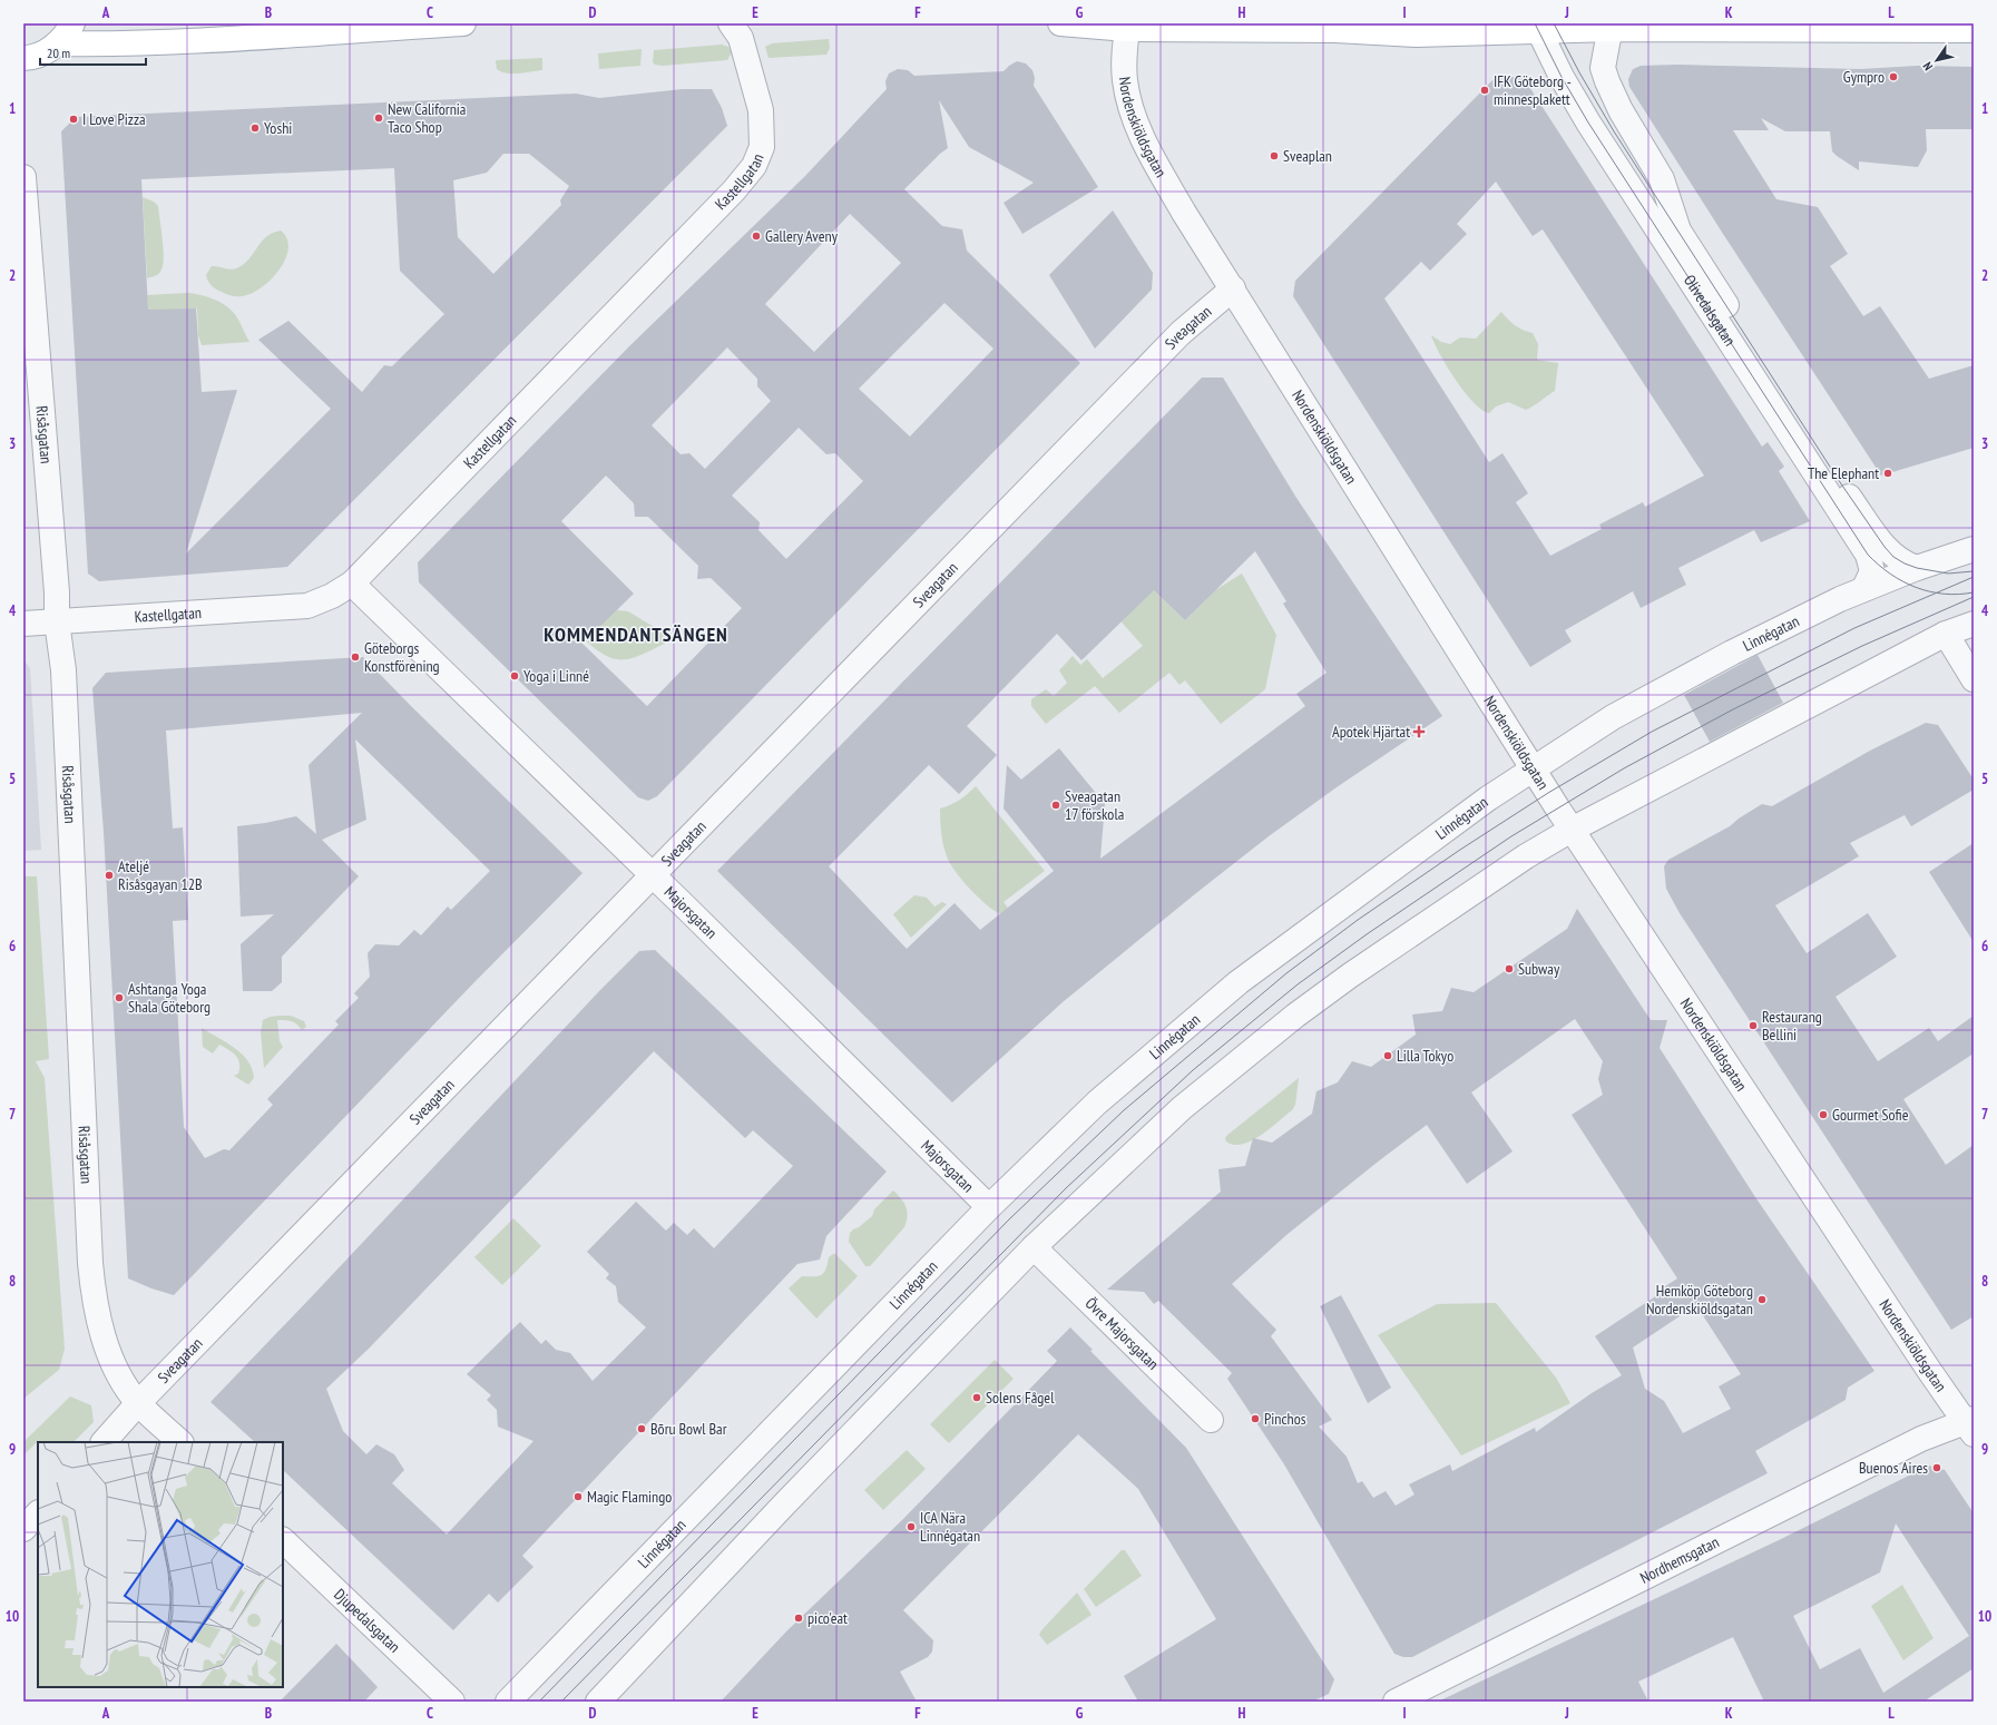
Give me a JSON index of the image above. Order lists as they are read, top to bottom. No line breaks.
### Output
{"streets":{"street":["Nordenskiöldsgatan","Kastellgatan","Olivedalsgatan","Sveagatan","Risåsgatan","Linnégatan","Majorsgatan","Övre Majorsgatan","Nordhemsgatan","Djupedalsgatan"]},"crossings":[["Nordenskiöldsgatan","Sveagatan"],["Nordenskiöldsgatan","Linnégatan"],["Nordenskiöldsgatan","Nordhemsgatan"],["Kastellgatan","Risåsgatan"],["Kastellgatan","Majorsgatan"],["Olivedalsgatan","Linnégatan"],["Sveagatan","Risåsgatan"],["Sveagatan","Majorsgatan"],["Linnégatan","Majorsgatan"]],"districts":["KOMMENDANTSÄNGEN"],"places":{"other":["Gympro","IFK Göteborg - minnesplakett","New California Taco Shop","I Love Pizza","Yoshi","Sveaplan","Gallery Aveny","The Elephant","Göteborgs Konstförening","Yoga i Linné","Sveagatan 17 förskola","Ateljé Risåsgayan 12B","Subway","Ashtanga Yoga Shala Göteborg","Restaurang Bellini","Lilla Tokyo","Gourmet Sofie","Hemköp Göteborg Nordenskiöldsgatan","Solens Fågel","Pinchos","Bōru Bowl Bar","Buenos Aires","Magic Flamingo","ICA Nära Linnégatan","pico'eat"],"health":["Apotek Hjärtat"]},"scale_bar":"20 m","north":"bottom left","grid":{"columns":["A","B","C","D","E","F","G","H","I","J","K","L"],"rows":["1","2","3","4","5","6","7","8","9","10"]}}
